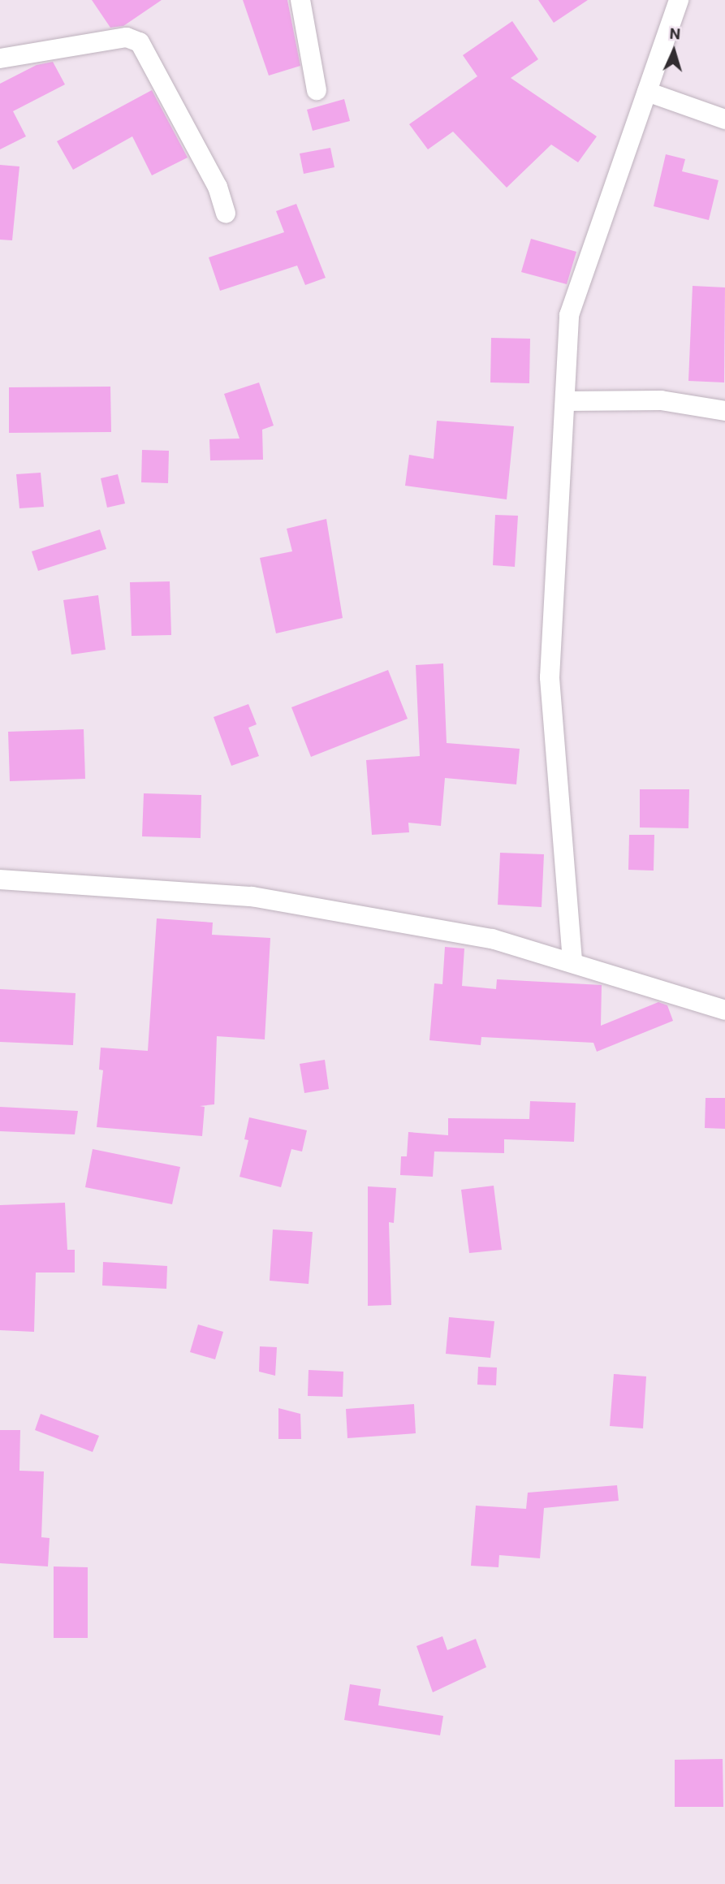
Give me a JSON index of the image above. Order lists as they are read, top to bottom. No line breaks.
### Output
{"north":"top"}
